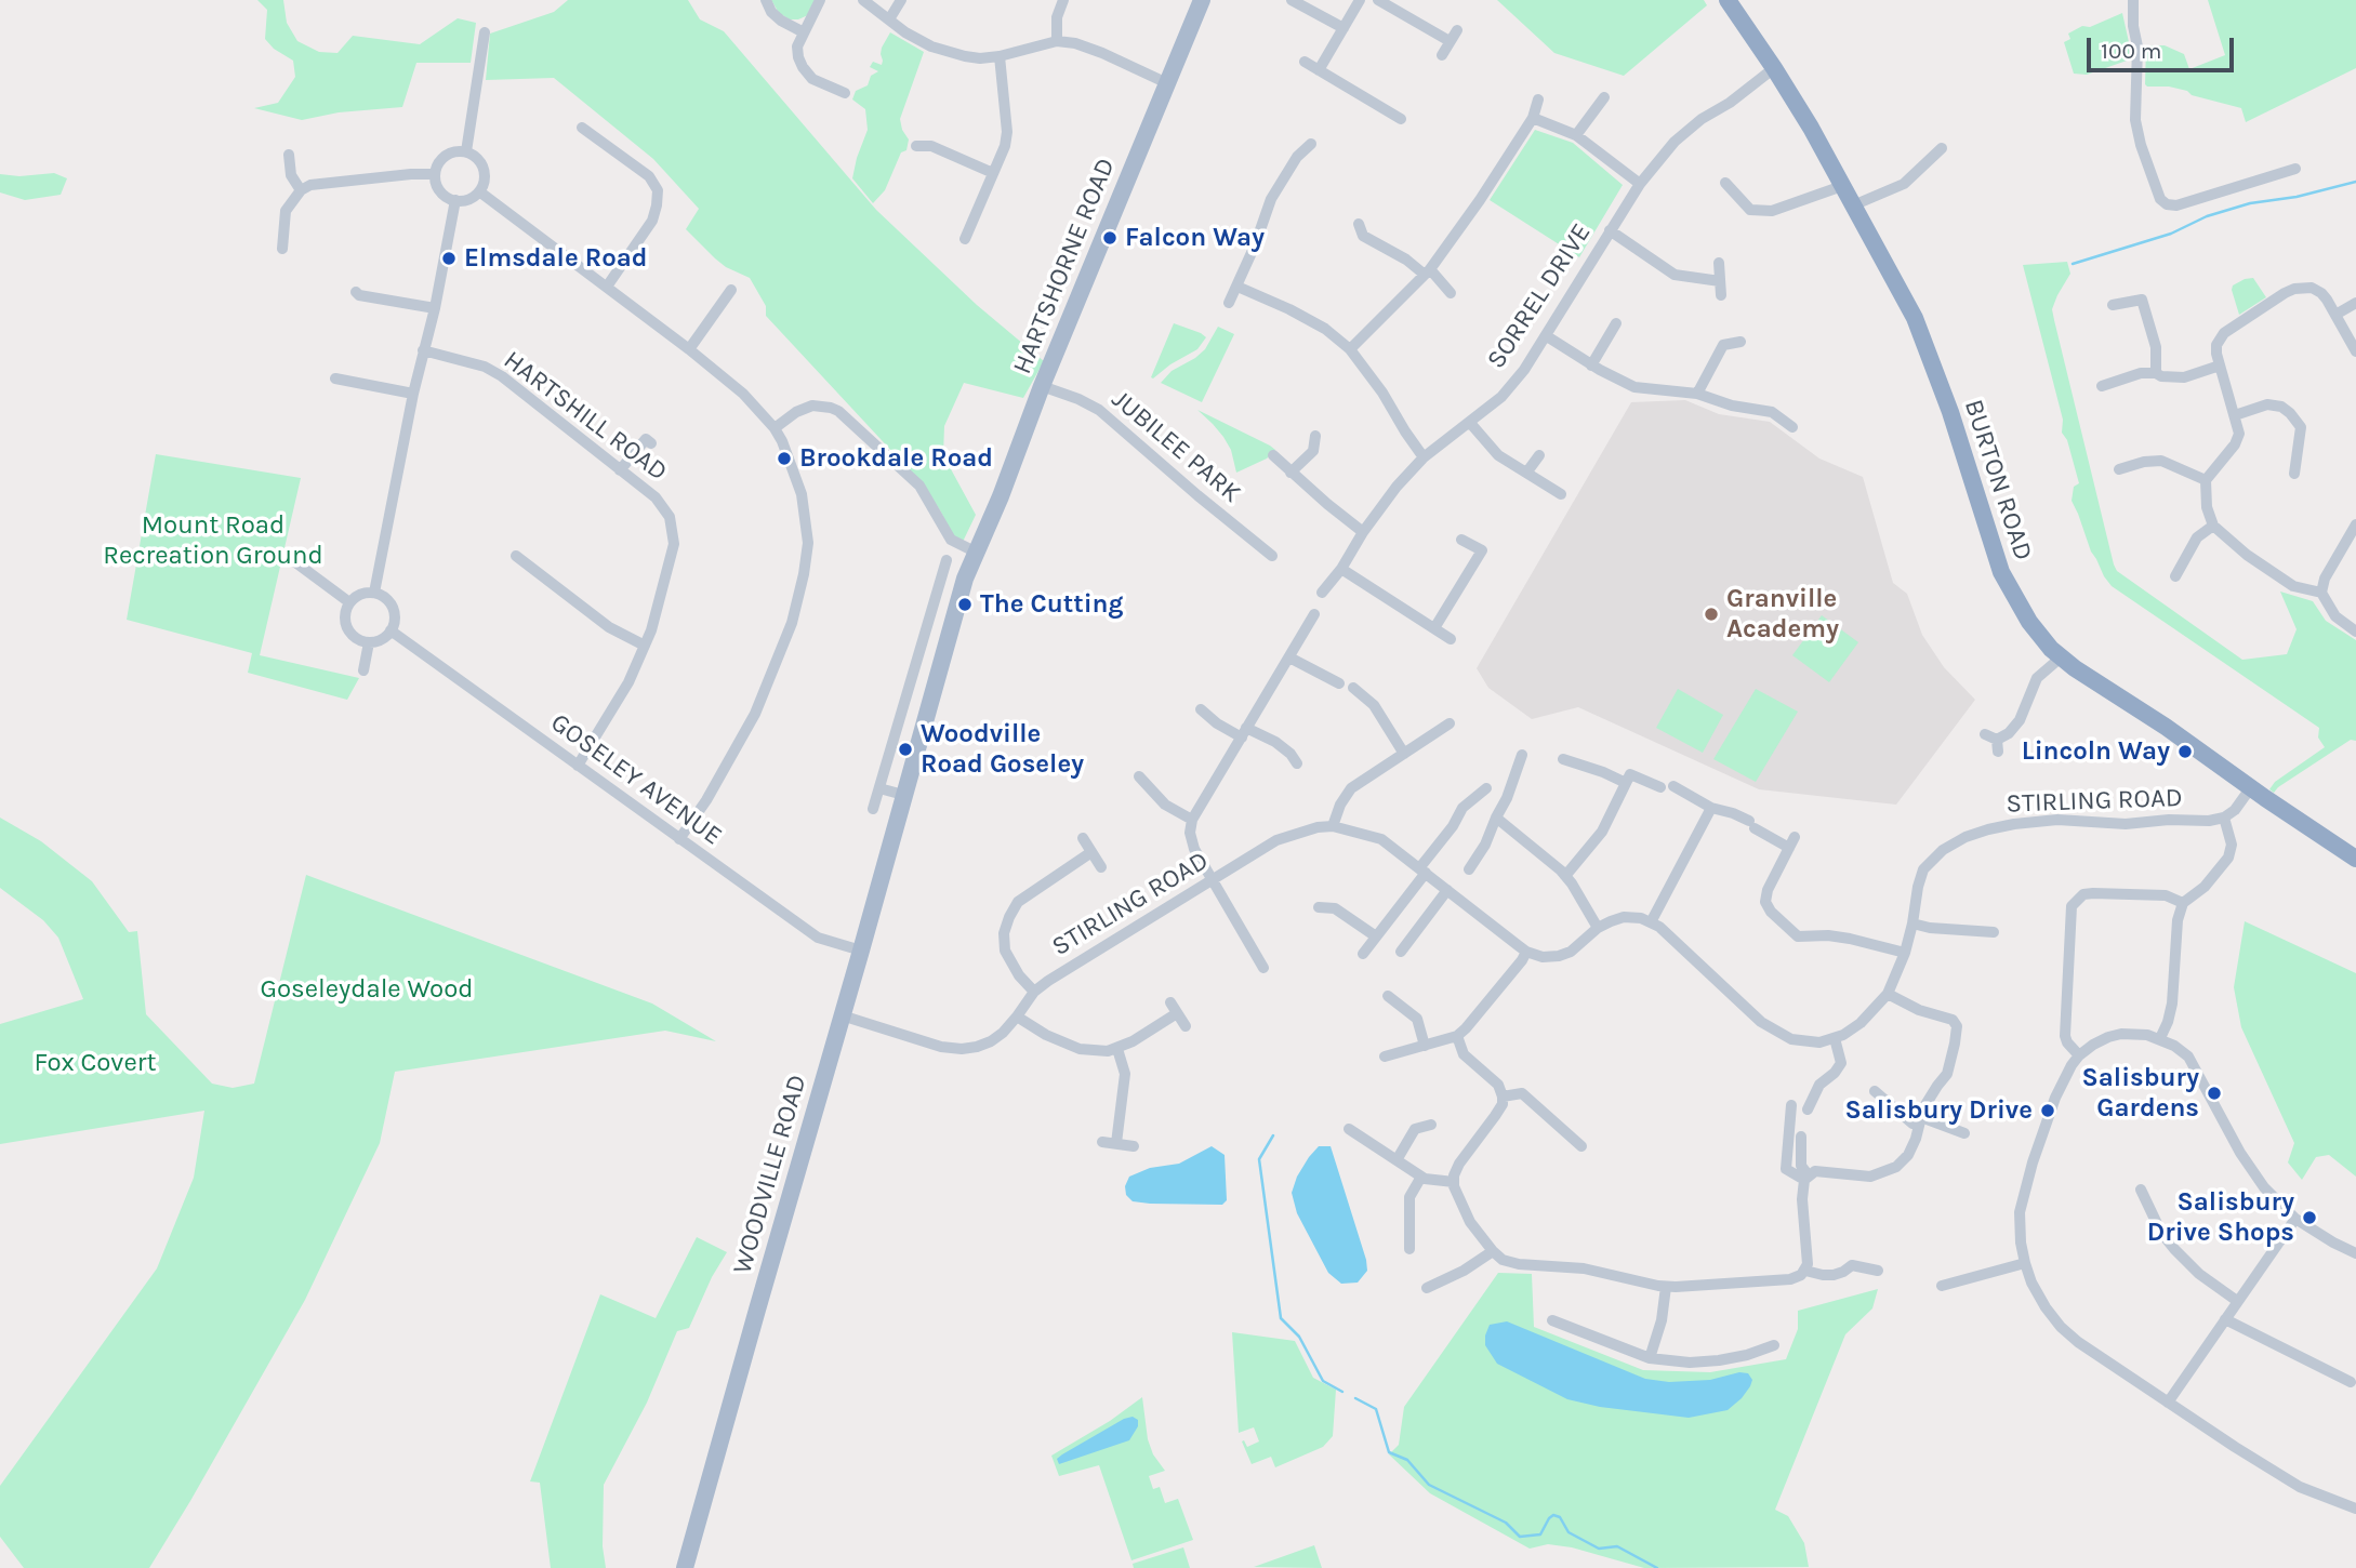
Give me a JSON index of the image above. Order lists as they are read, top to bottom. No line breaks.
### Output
{"streets":{"highway":["BURTON ROAD"],"main road":["HARTSHORNE ROAD","WOODVILLE ROAD"],"street":["SORREL DRIVE","HARTSHILL ROAD","JUBILEE PARK","GOSELEY AVENUE","STIRLING ROAD"]},"crossings":[["HARTSHORNE ROAD","JUBILEE PARK"],["HARTSHORNE ROAD","WOODVILLE ROAD"],["SORREL DRIVE","BURTON ROAD"],["HARTSHILL ROAD","GOSELEY AVENUE"],["GOSELEY AVENUE","WOODVILLE ROAD"],["STIRLING ROAD","WOODVILLE ROAD"]],"parks":["Mount Road Recreation Ground","Goseleydale Wood","Fox Covert"],"places":["Falcon Way","Elmsdale Road","Brookdale Road","The Cutting","Granville Academy","Woodville Road Goseley","Lincoln Way","Salisbury Gardens","Salisbury Drive","Salisbury Drive Shops"],"scale_bar":"100 m"}
